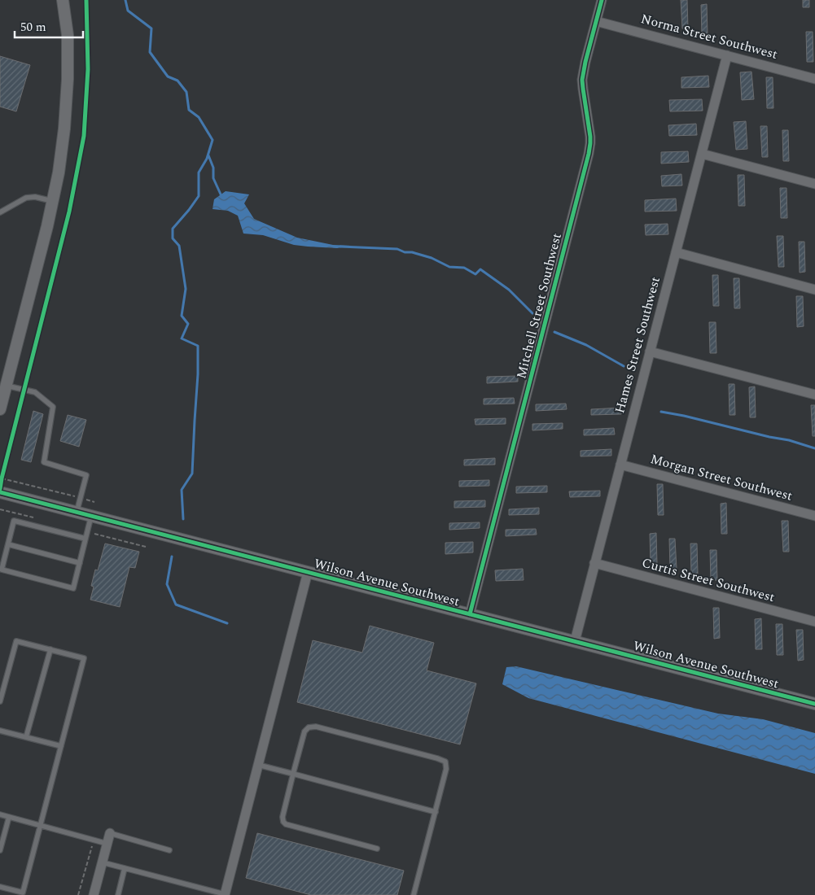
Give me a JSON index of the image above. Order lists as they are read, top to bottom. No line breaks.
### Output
{"streets":{"street":["Norma Street Southwest","Mitchell Street Southwest","Hames Street Southwest","Morgan Street Southwest","Curtis Street Southwest","Wilson Avenue Southwest"]},"crossings":[["Norma Street Southwest","Mitchell Street Southwest"],["Norma Street Southwest","Hames Street Southwest"],["Mitchell Street Southwest","Wilson Avenue Southwest"],["Hames Street Southwest","Morgan Street Southwest"],["Hames Street Southwest","Curtis Street Southwest"],["Hames Street Southwest","Wilson Avenue Southwest"]],"scale_bar":"50 m"}
